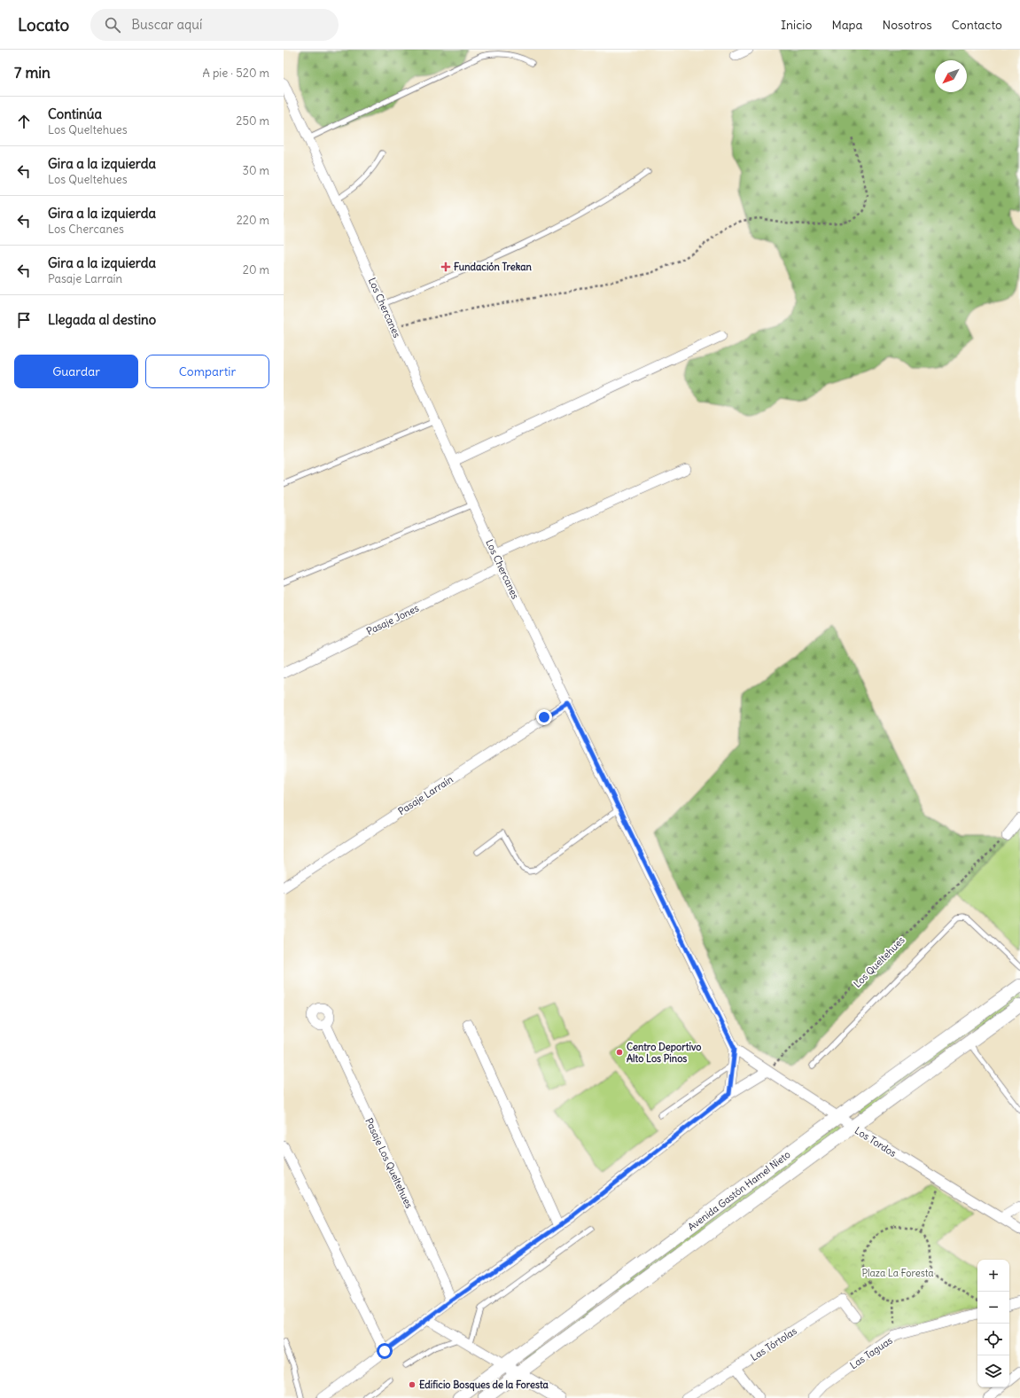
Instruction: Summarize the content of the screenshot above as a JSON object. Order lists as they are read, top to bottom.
{
  "streets": {
    "main road": ["Avenida Gastón Hamel Nieto"],
    "street": [
      "Los Chercanes",
      "Pasaje Jones",
      "Pasaje Larraín",
      "Los Tordos",
      "Pasaje Los Queltehues",
      "Las Tórtolas",
      "Las Taguas"
    ],
    "path": ["Los Queltehues"]
  },
  "crossings": [
    ["Los Chercanes", "Pasaje Jones"],
    ["Los Chercanes", "Pasaje Larraín"],
    ["Los Chercanes", "Los Tordos"],
    ["Los Queltehues", "Los Tordos"],
    ["Los Tordos", "Avenida Gastón Hamel Nieto"]
  ],
  "parks": ["Plaza La Foresta"],
  "places": {
    "health": ["Fundación Trekan"],
    "other": ["Centro Deportivo Alto Los Pinos", "Edificio Bosques de la Foresta"]
  },
  "north": "bottom left",
  "page": {
    "header": "Locato",
    "search": "Buscar aquí",
    "nav": [
      "Inicio",
      "Mapa",
      "Nosotros",
      "Contacto"
    ],
    "heading": ["7 min", "A pie · 520 m"],
    "list": [
      ["Continúa", "Los Queltehues", "250 m"],
      ["Gira a la izquierda", "Los Queltehues", "30 m"],
      ["Gira a la izquierda", "Los Chercanes", "220 m"],
      ["Gira a la izquierda", "Pasaje Larraín", "20 m"],
      "Llegada al destino"
    ],
    "buttons": ["Guardar", "Compartir"],
    "map_buttons": ["+", "−"]
  }
}
